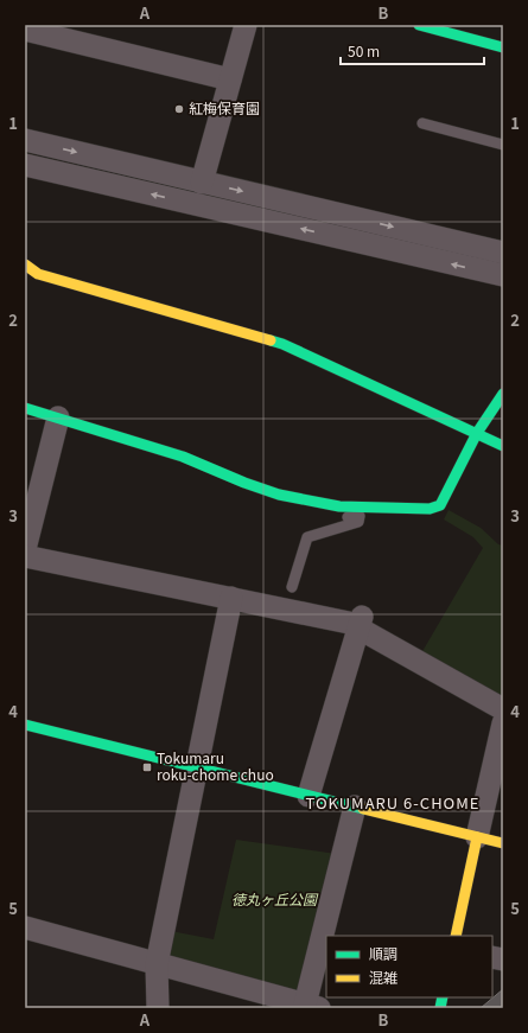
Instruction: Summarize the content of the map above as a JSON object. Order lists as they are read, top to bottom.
{
  "districts": ["TOKUMARU 6-CHOME"],
  "parks": ["徳丸ヶ丘公園"],
  "places": {
    "other": ["紅梅保育園"],
    "transit": ["Tokumaru roku-chome chuo"]
  },
  "legend": ["順調", "混雑"],
  "scale_bar": "50 m",
  "grid": {
    "columns": ["A", "B"],
    "rows": [
      "1",
      "2",
      "3",
      "4",
      "5"
    ]
  }
}
